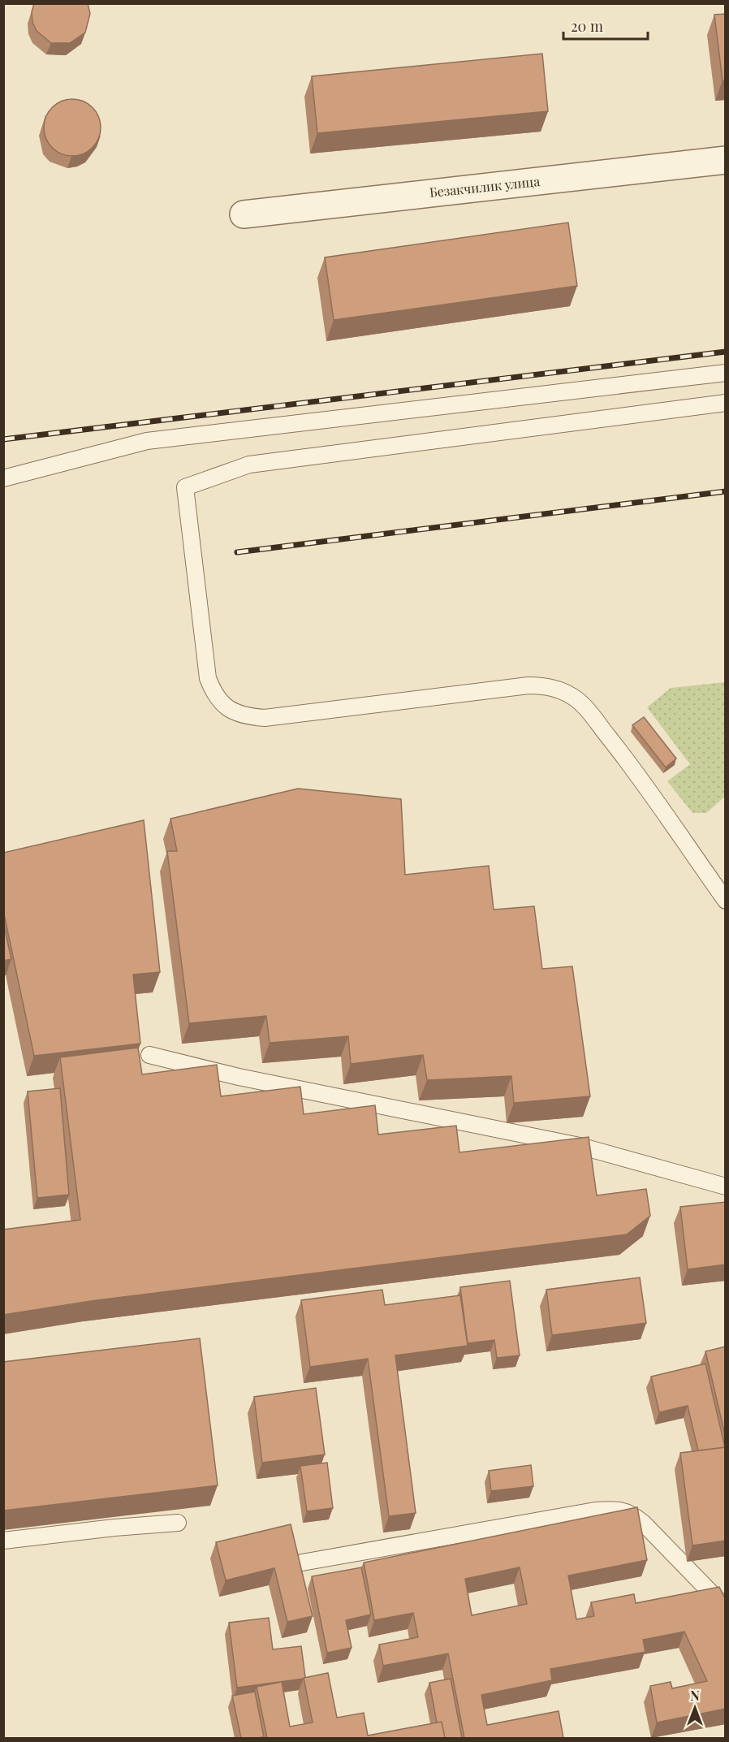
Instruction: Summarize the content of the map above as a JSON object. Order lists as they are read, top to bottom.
{
  "streets": {
    "street": ["Безакчилик улица"]
  },
  "scale_bar": "20 m",
  "north": "top"
}
